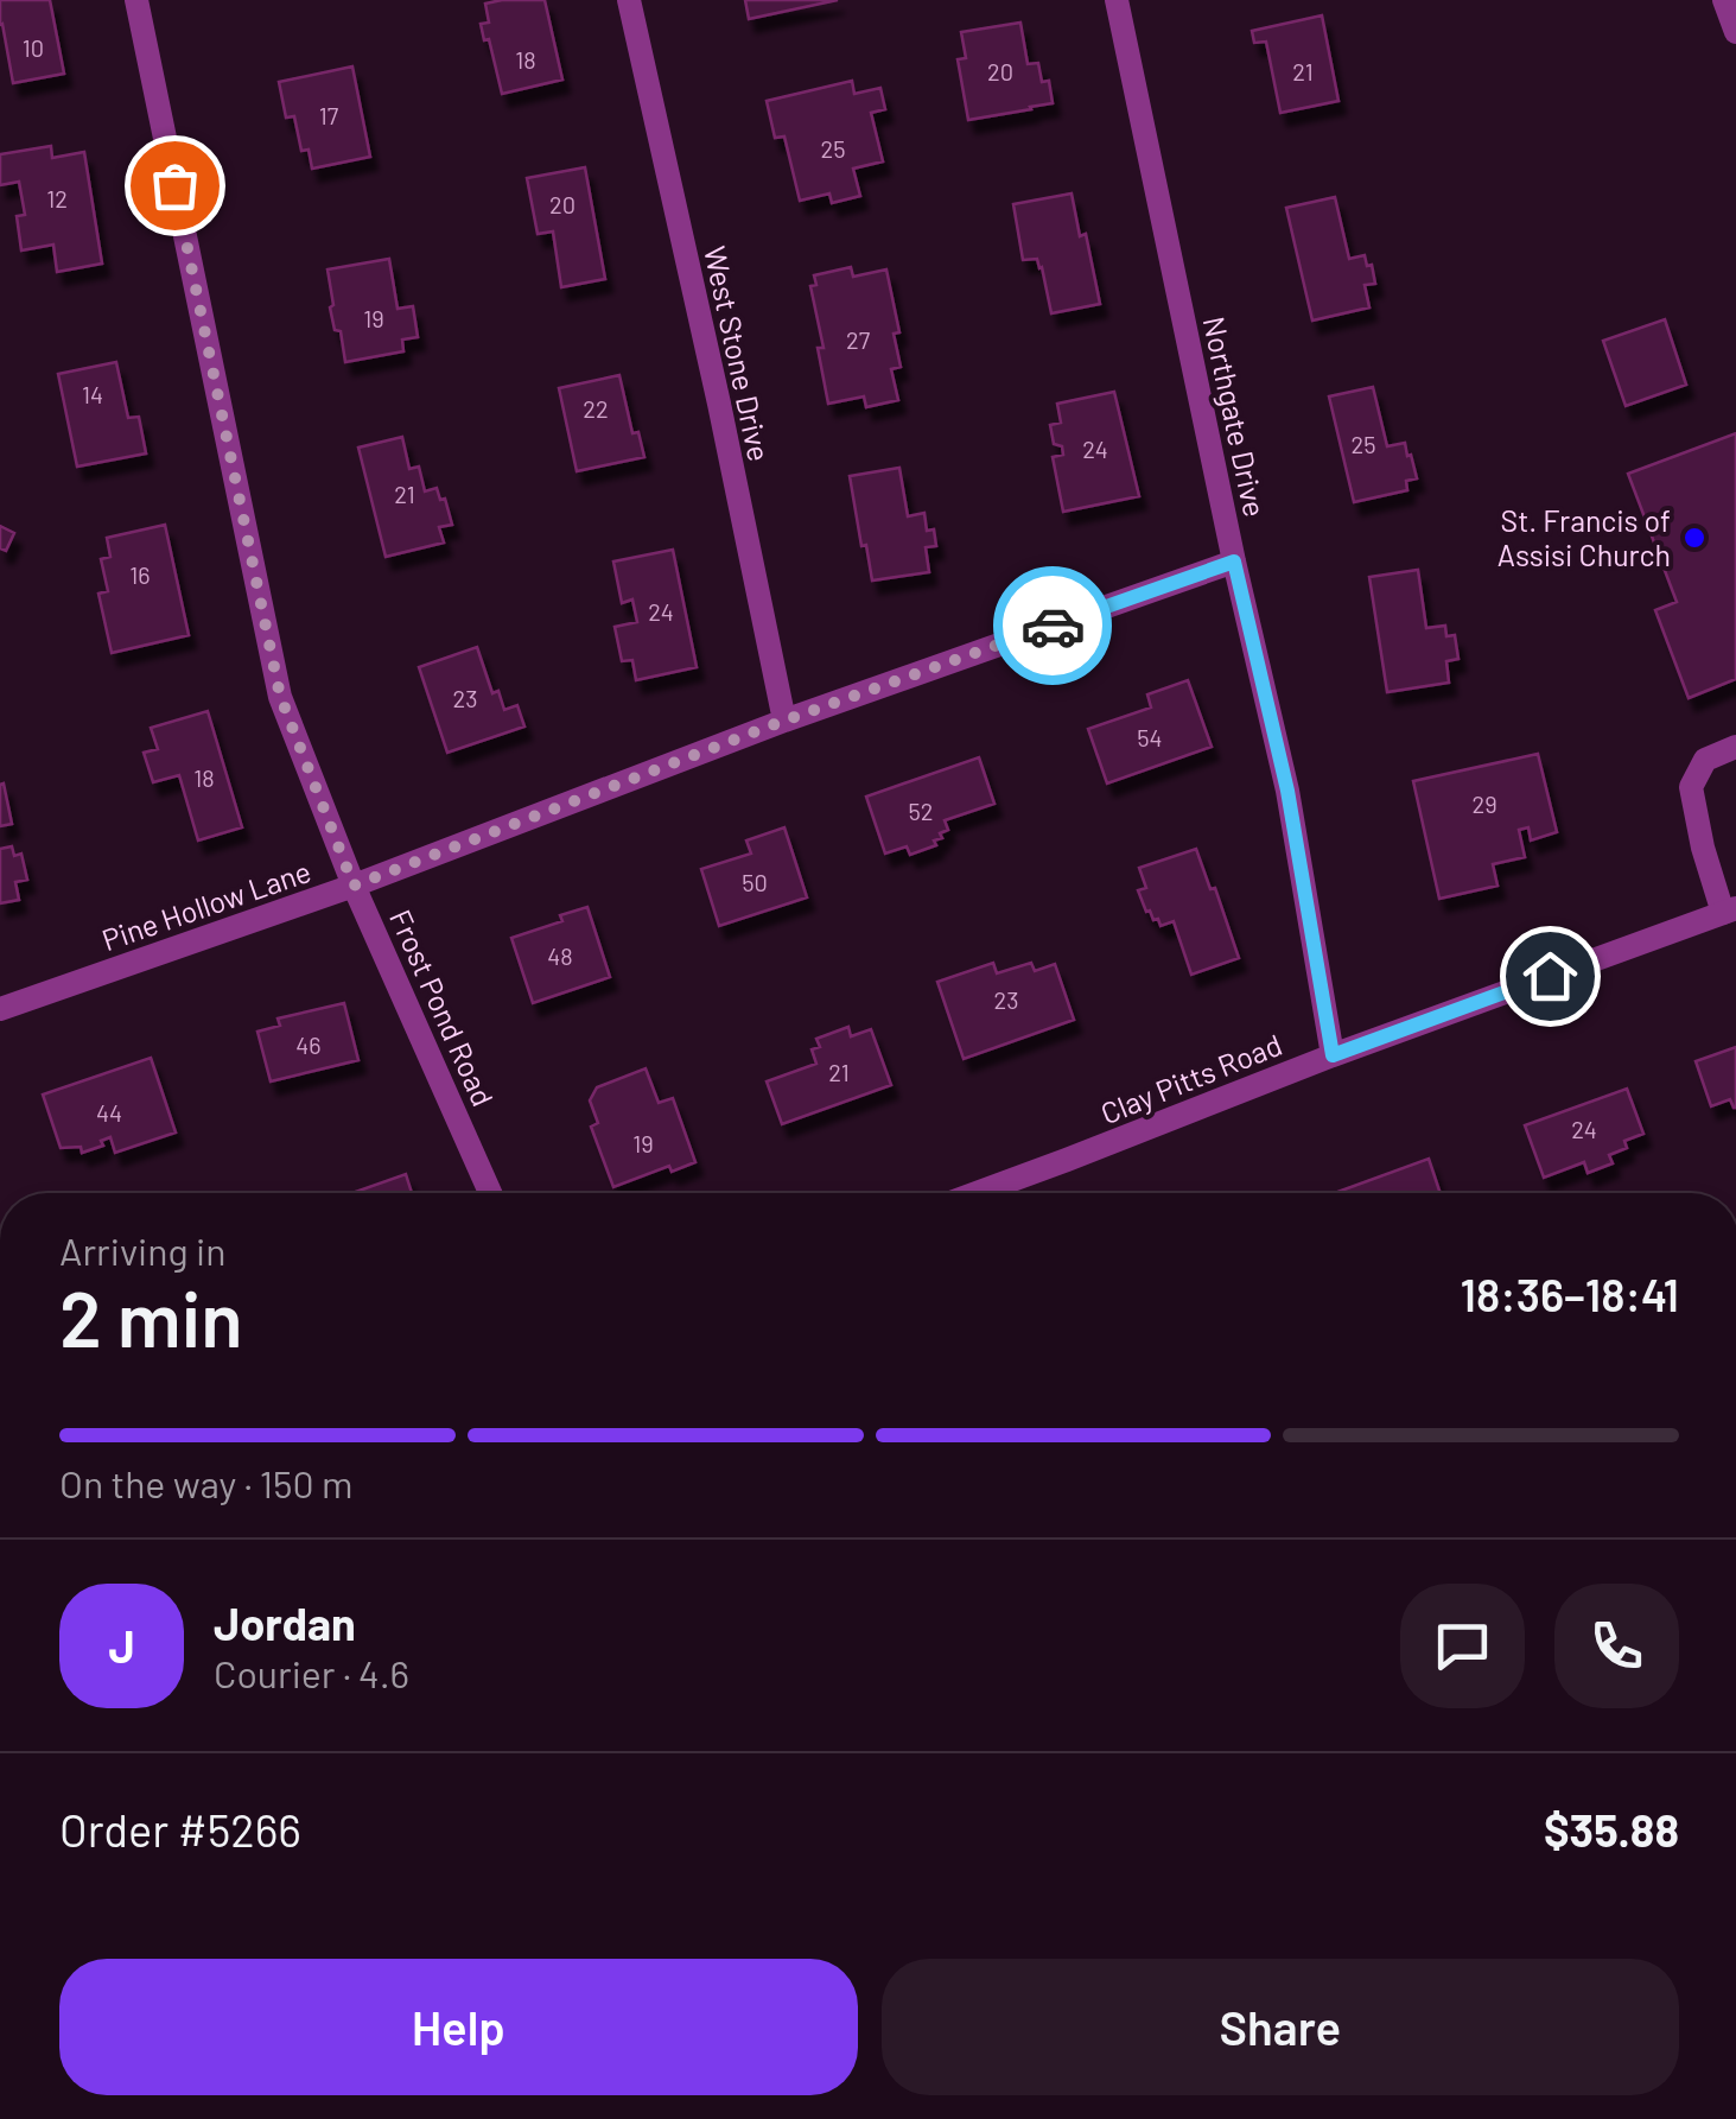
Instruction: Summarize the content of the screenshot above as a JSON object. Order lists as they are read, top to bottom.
{
  "streets": {
    "street": [
      "West Stone Drive",
      "Northgate Drive",
      "Pine Hollow Lane",
      "Frost Pond Road",
      "Clay Pitts Road"
    ]
  },
  "crossings": [
    ["West Stone Drive", "Pine Hollow Lane"],
    ["Northgate Drive", "Pine Hollow Lane"],
    ["Northgate Drive", "Clay Pitts Road"],
    ["Pine Hollow Lane", "Frost Pond Road"]
  ],
  "places": ["St. Francis of Assisi Church"],
  "house_numbers": [
    "10",
    "18",
    "20",
    "21",
    "17",
    "25",
    "12",
    "20",
    "19",
    "27",
    "14",
    "22",
    "25",
    "24",
    "21",
    "16",
    "24",
    "23",
    "54",
    "18",
    "29",
    "52",
    "50",
    "48",
    "23",
    "46",
    "21",
    "44",
    "24",
    "19"
  ],
  "page": {
    "heading": ["2 min", "Arriving in", "18:36–18:41"],
    "panel": [
      "Jordan",
      "Courier · 4.6",
      "Order #5266",
      "$35.88"
    ],
    "bar": "On the way · 150 m",
    "round": "J",
    "buttons": ["Help", "Share"]
  }
}
